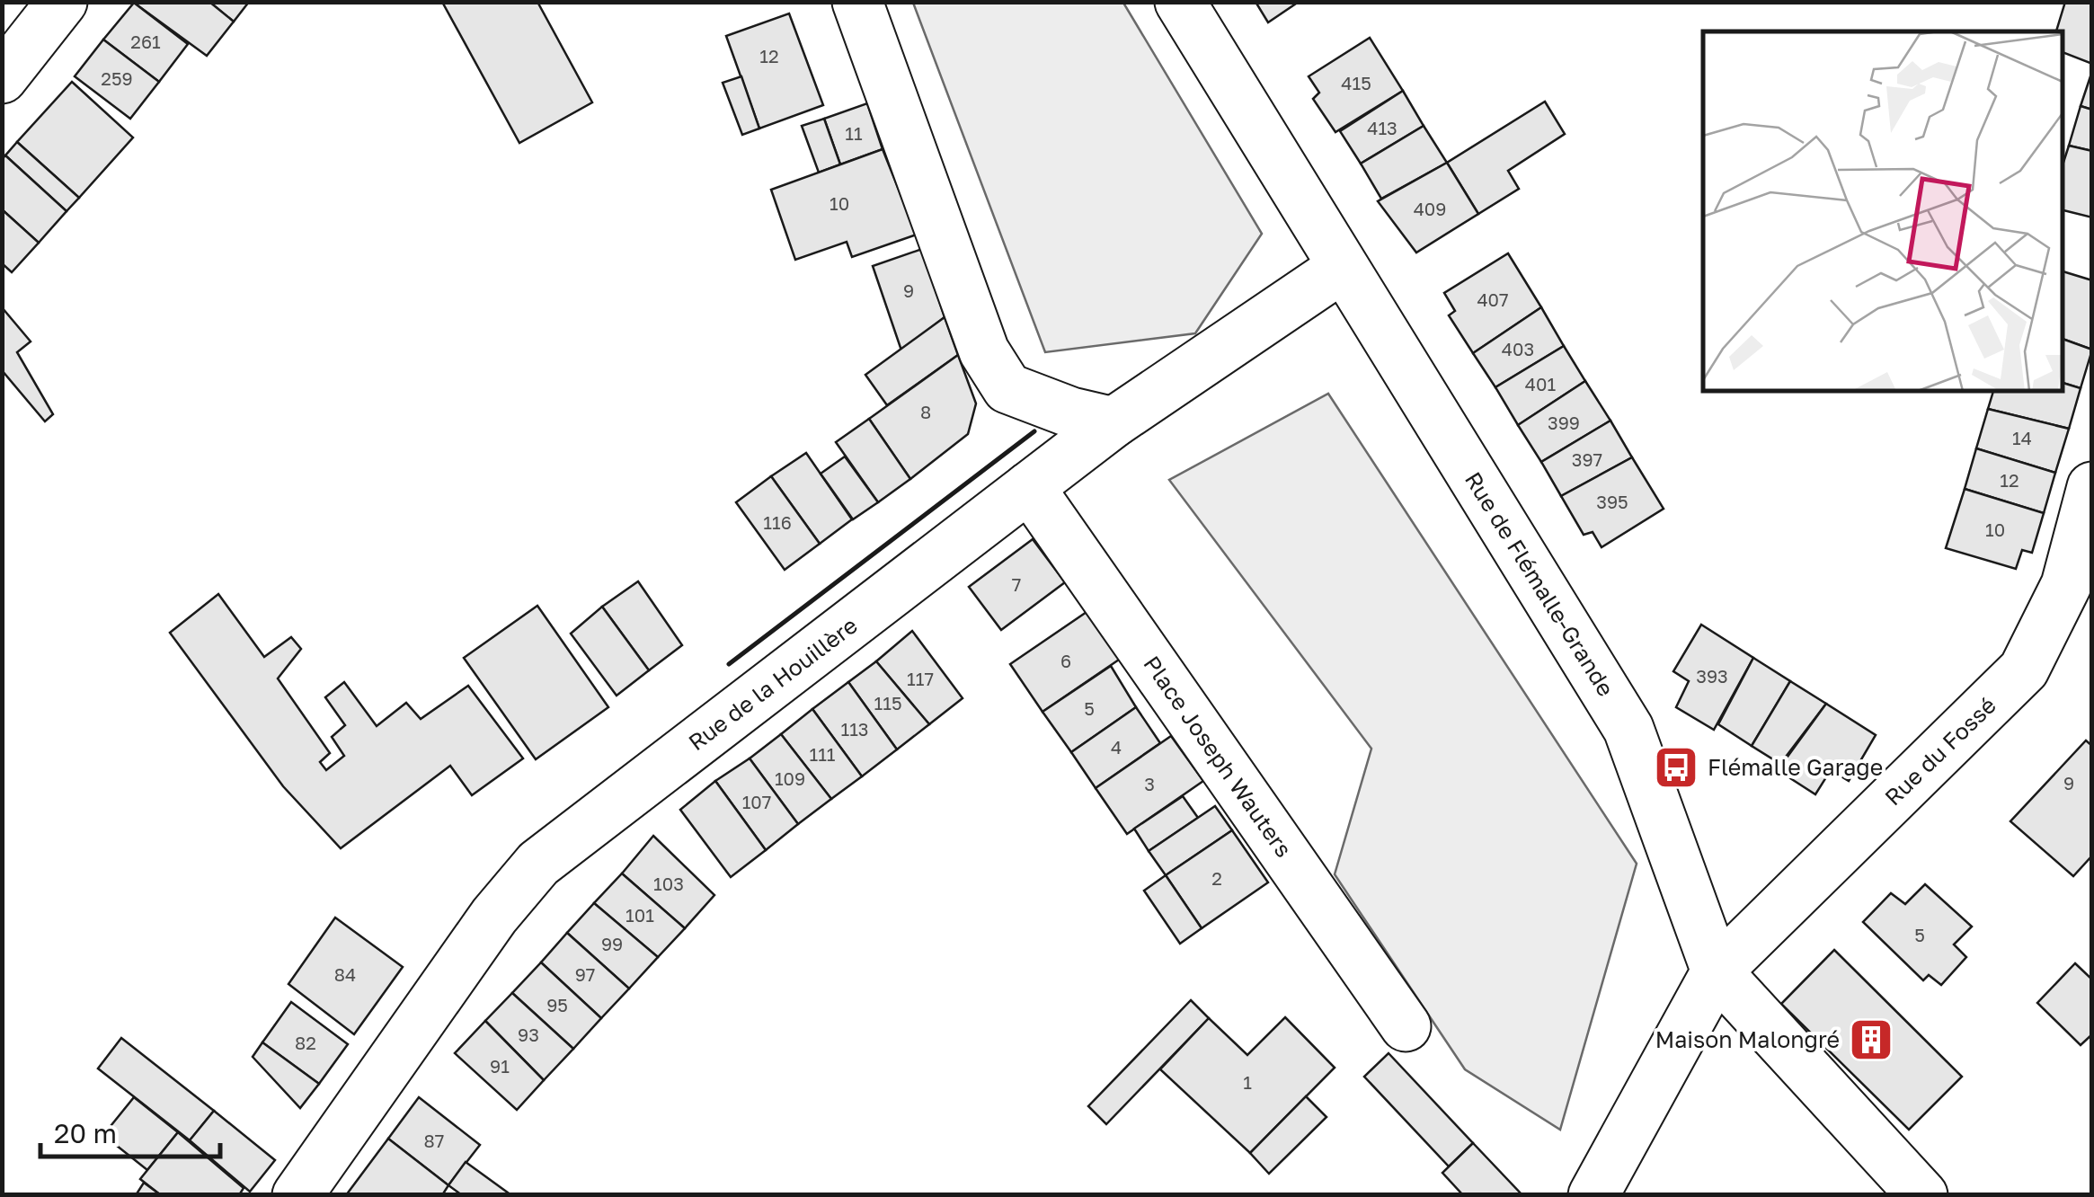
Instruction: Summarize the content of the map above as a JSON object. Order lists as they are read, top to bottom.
{
  "streets": {
    "street": [
      "Rue de Flémalle-Grande",
      "Rue de la Houillère",
      "Rue du Fossé",
      "Place Joseph Wauters"
    ]
  },
  "crossings": [
    ["Rue de Flémalle-Grande", "Rue de la Houillère"],
    ["Rue de Flémalle-Grande", "Rue du Fossé"],
    ["Rue de la Houillère", "Place Joseph Wauters"]
  ],
  "places": {
    "bus stop": ["Flémalle Garage"],
    "building": ["Maison Malongré"]
  },
  "house_numbers": [
    "261",
    "12",
    "259",
    "415",
    "413",
    "11",
    "10",
    "409",
    "9",
    "407",
    "403",
    "401",
    "8",
    "399",
    "14",
    "397",
    "12",
    "395",
    "116",
    "10",
    "7",
    "6",
    "393",
    "117",
    "115",
    "5",
    "113",
    "4",
    "111",
    "109",
    "9",
    "3",
    "107",
    "2",
    "103",
    "101",
    "5",
    "99",
    "84",
    "97",
    "95",
    "93",
    "82",
    "91",
    "1",
    "87"
  ],
  "scale_bar": "20 m"
}
